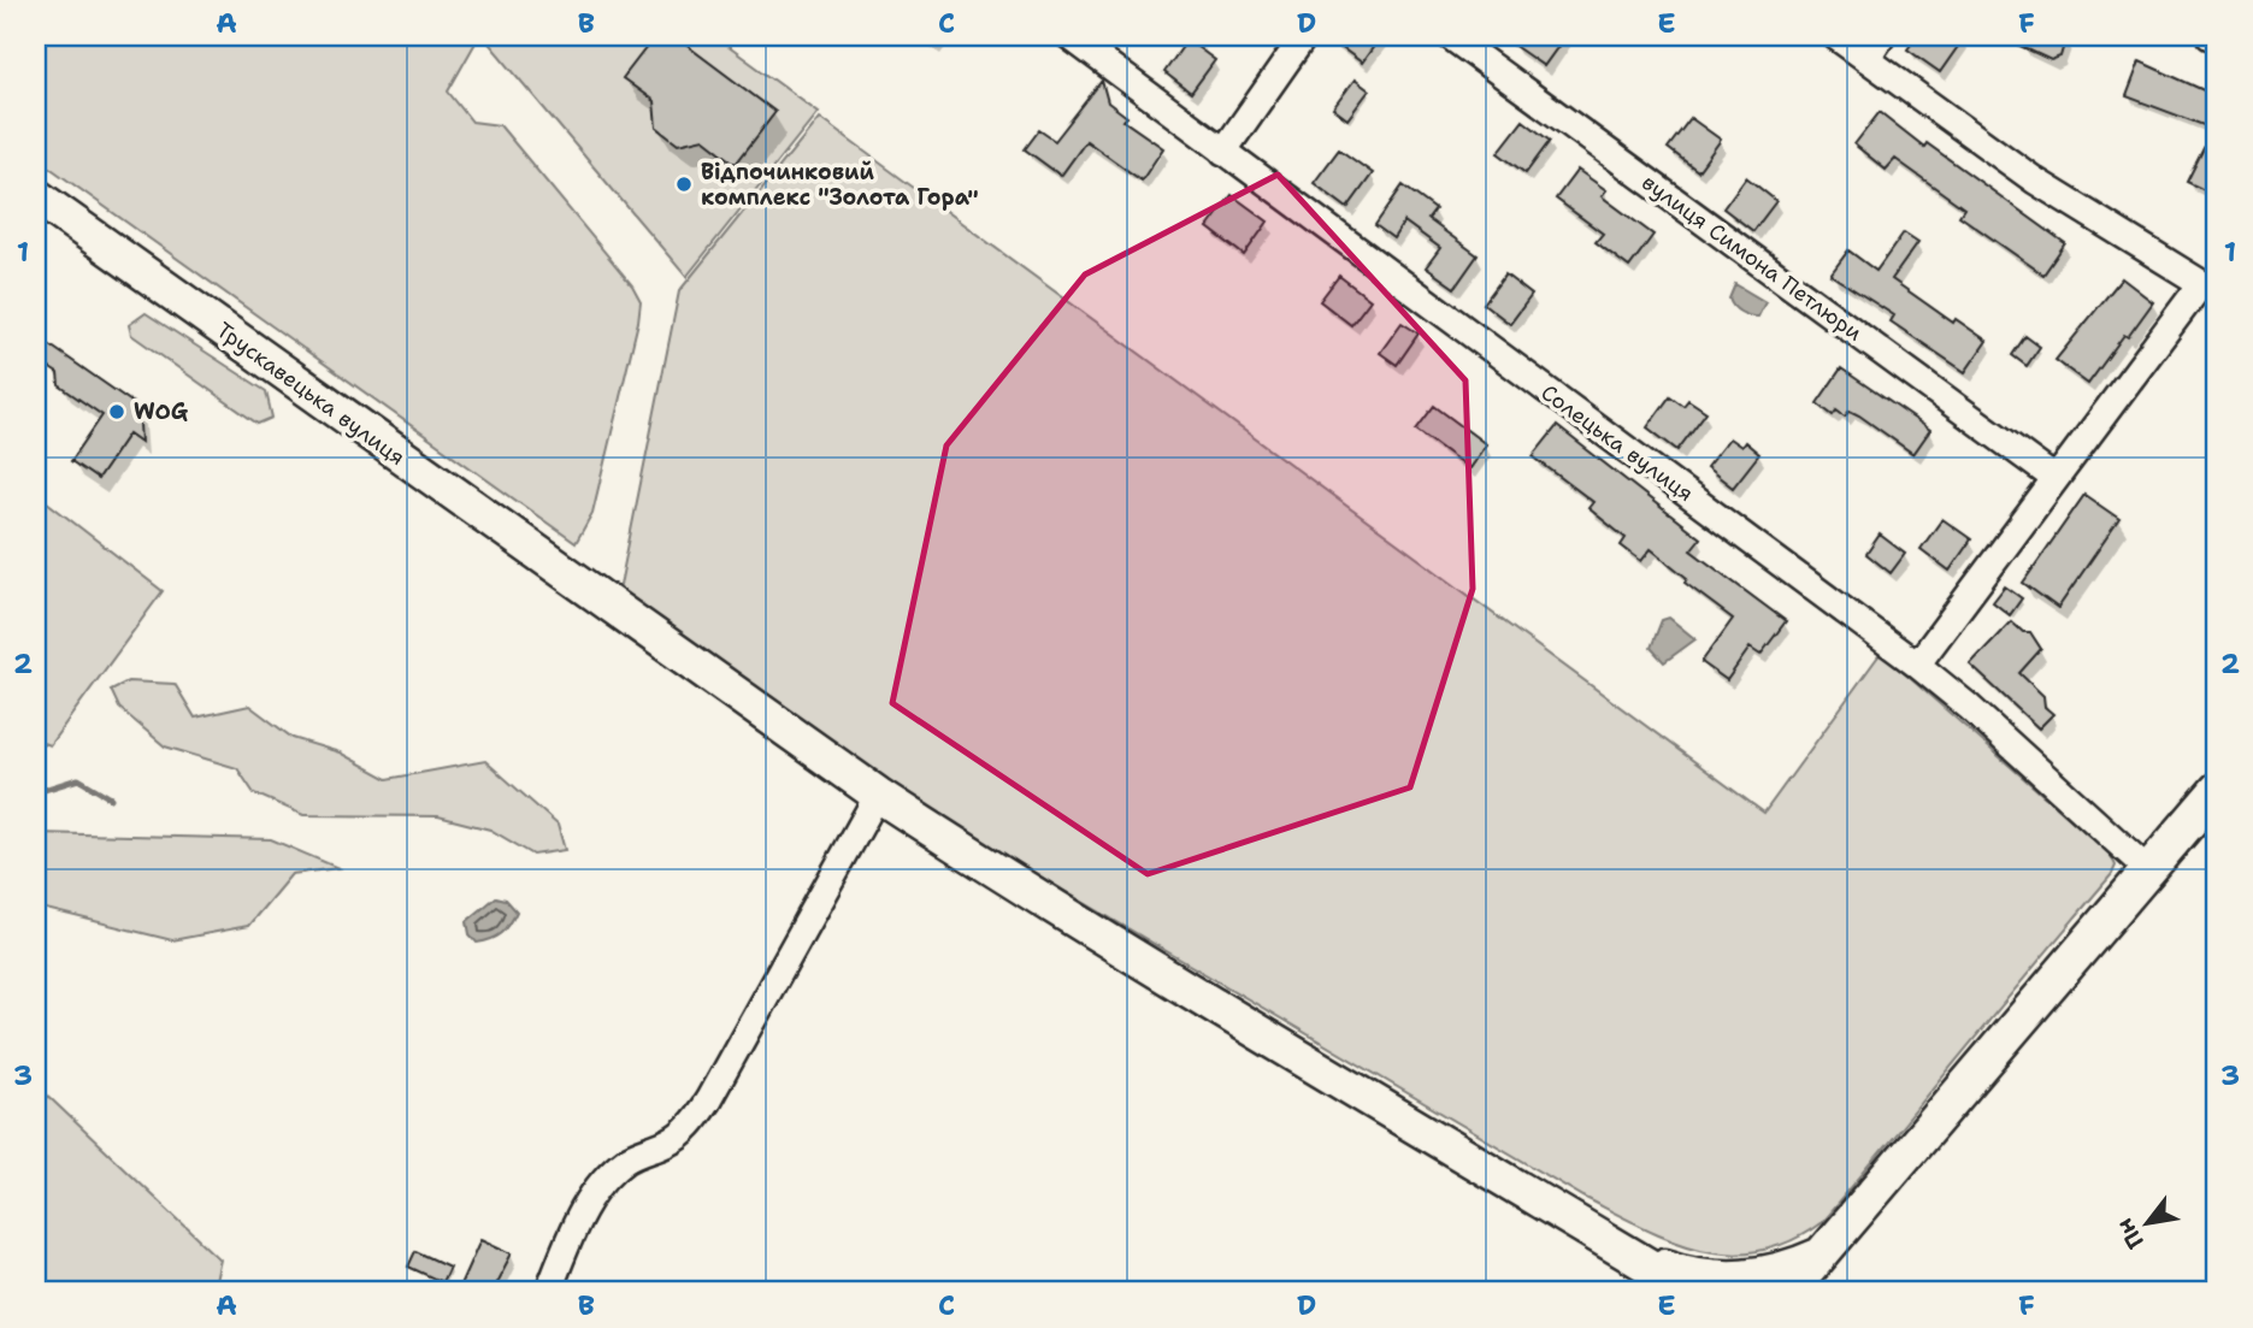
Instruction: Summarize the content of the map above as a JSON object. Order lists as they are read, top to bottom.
{
  "streets": {
    "main road": ["Трускавецька вулиця"],
    "street": ["вулиця Симона Петлюри", "Солецька вулиця"]
  },
  "places": ["Відпочинковий комплекс \"Золота Гора\"", "WOG"],
  "north": "bottom left",
  "grid": {
    "columns": [
      "A",
      "B",
      "C",
      "D",
      "E",
      "F"
    ],
    "rows": ["1", "2", "3"]
  }
}
